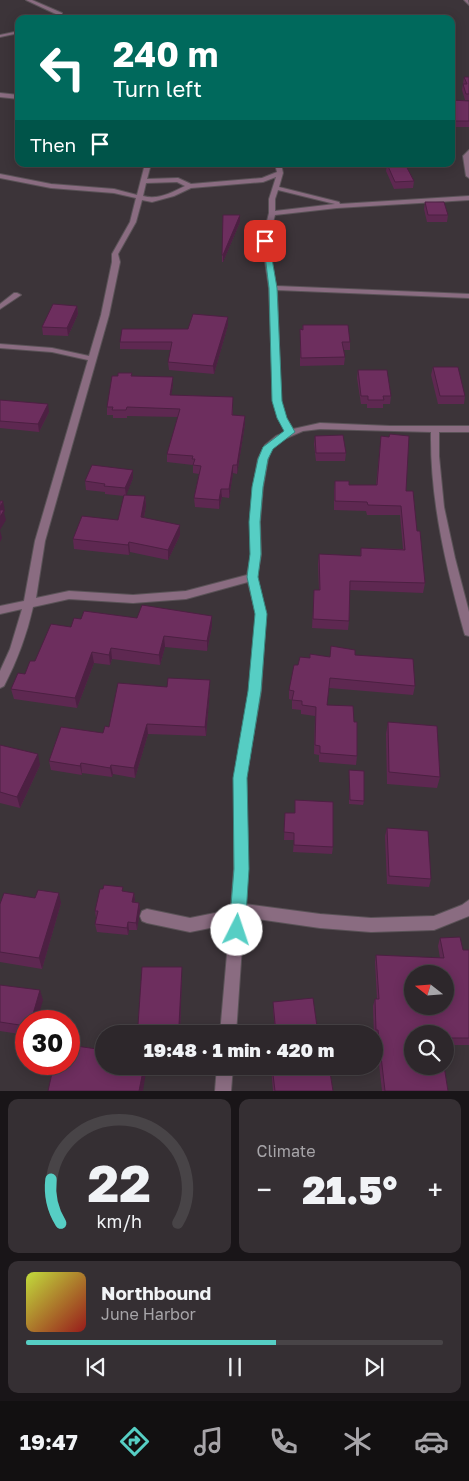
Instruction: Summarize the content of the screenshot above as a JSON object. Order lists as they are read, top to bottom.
{
  "north": "left",
  "page": {
    "turn": ["240 m", "Turn left"],
    "then": "Then",
    "limit": "30",
    "trip": "19:48 · 1 min · 420 m",
    "tile": "Climate",
    "heat": ["−", "21.5°", "+"],
    "song": ["Northbound", "June Harbor"],
    "tabs": "19:47",
    "gauge": ["22", "km/h"]
  }
}
